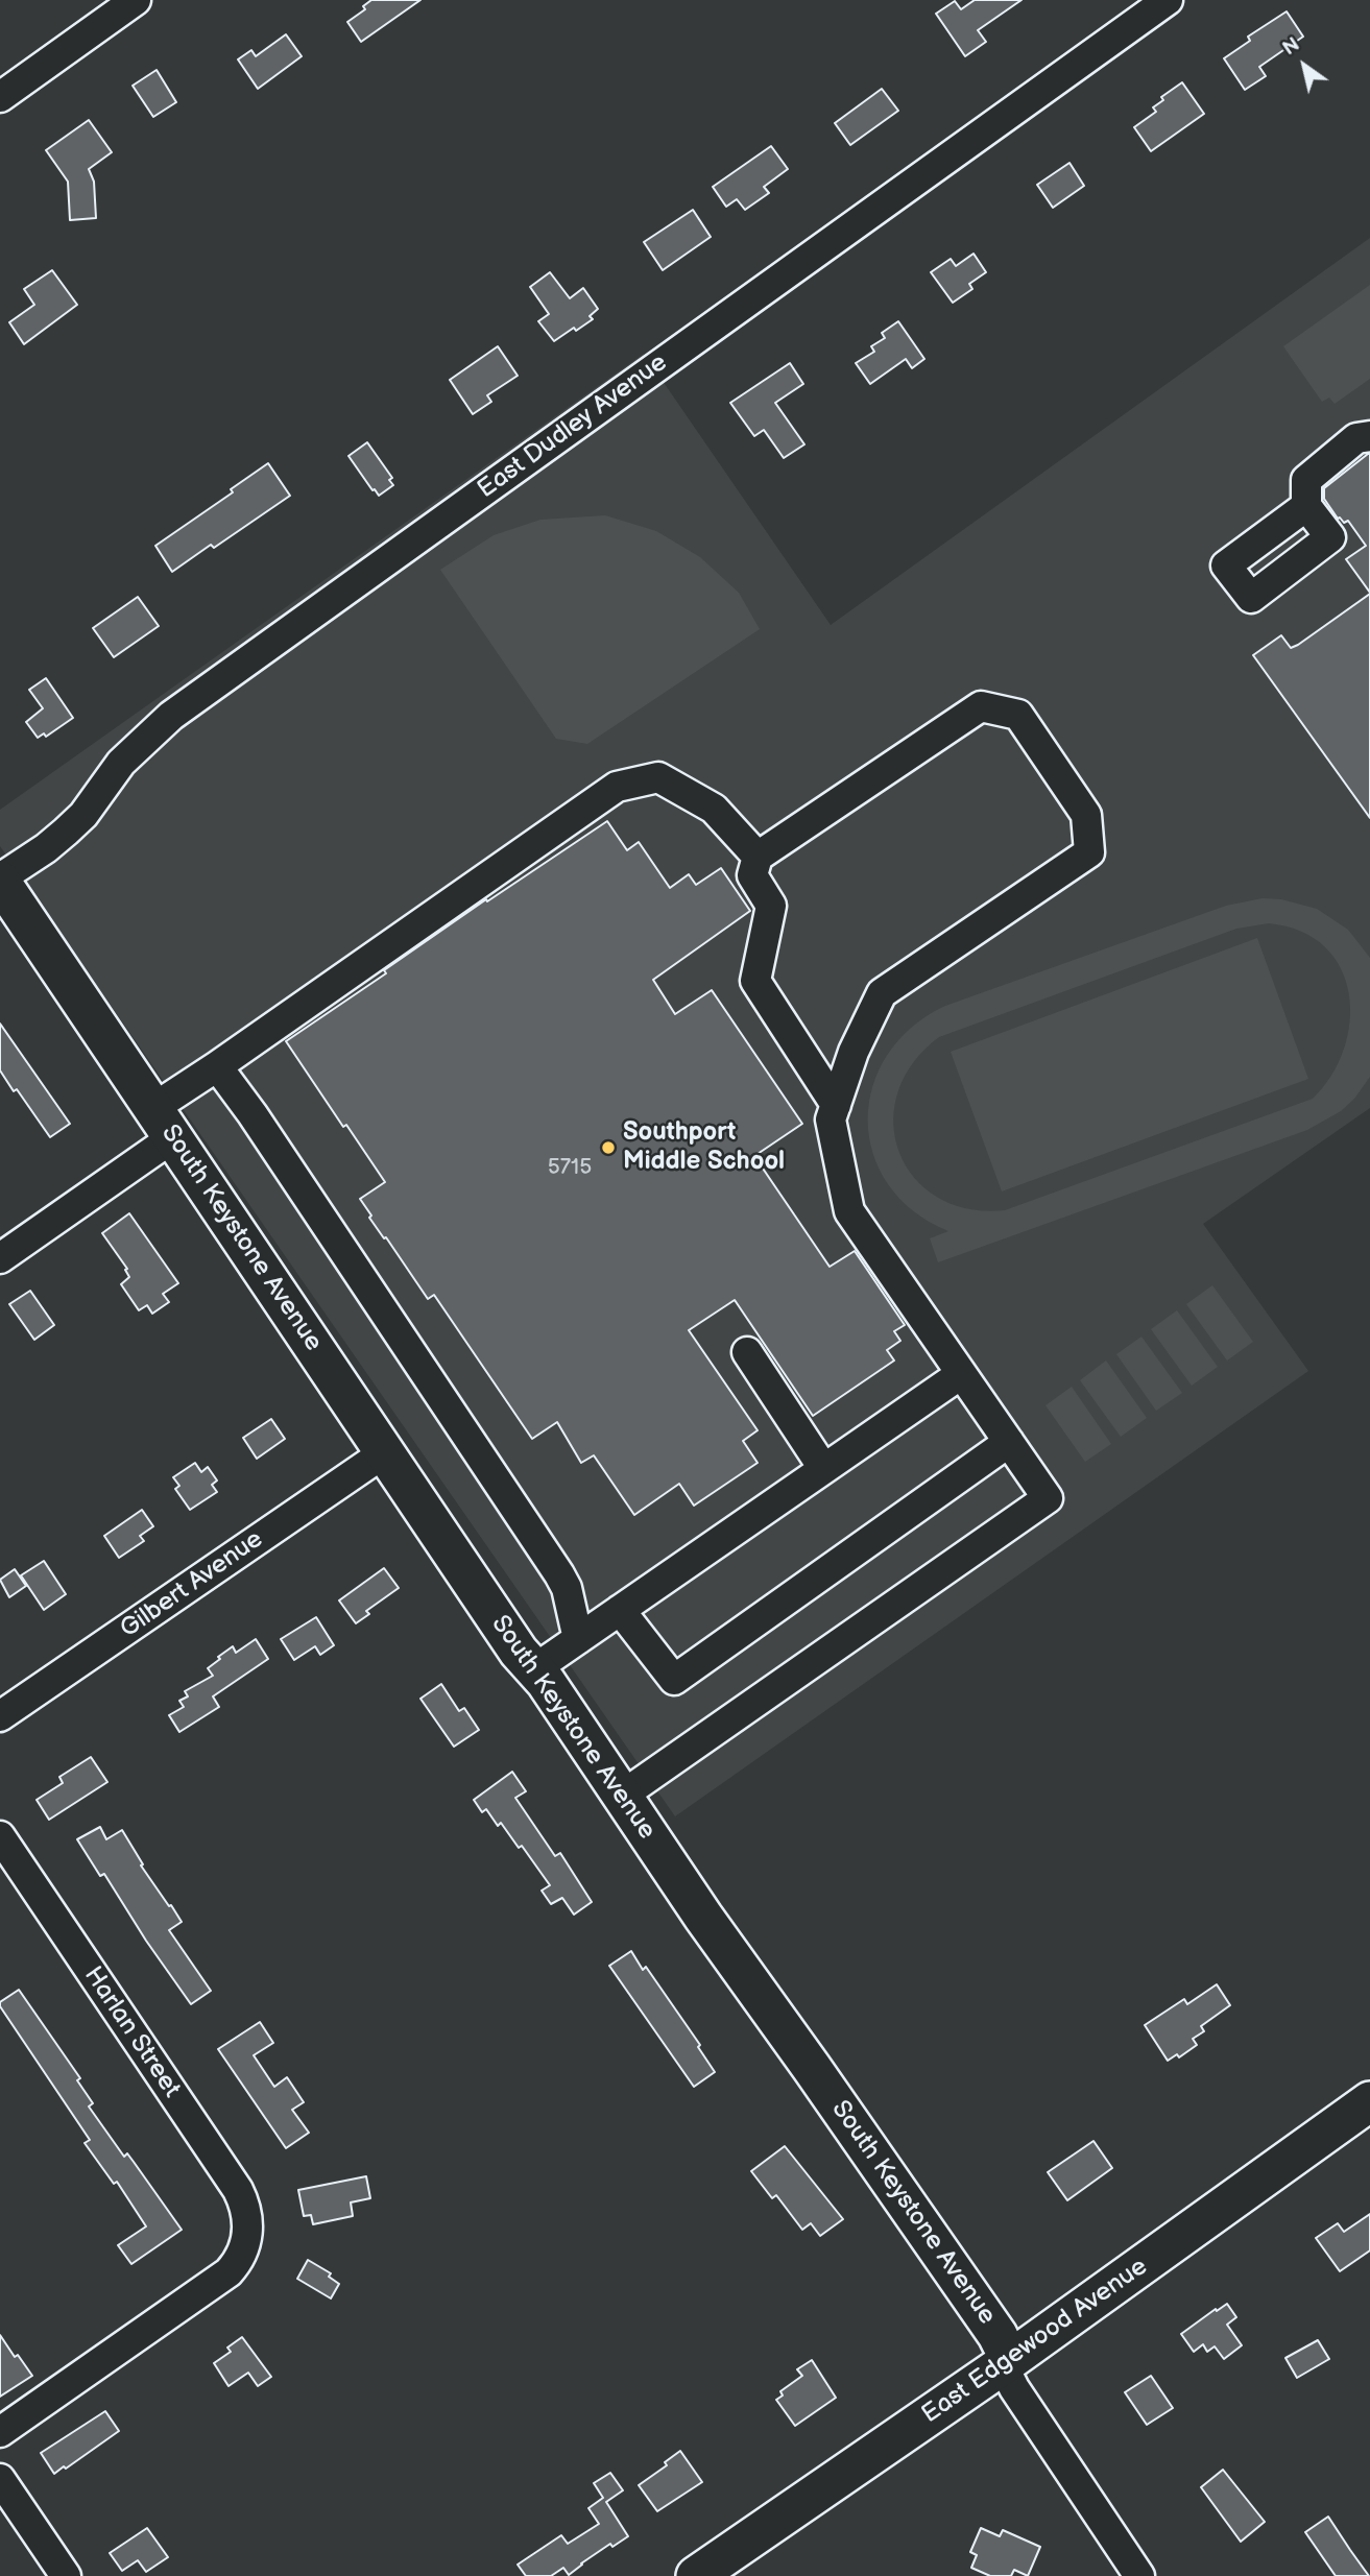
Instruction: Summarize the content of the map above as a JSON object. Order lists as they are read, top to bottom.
{
  "streets": {
    "main road": ["South Keystone Avenue", "East Edgewood Avenue"],
    "street": ["East Dudley Avenue", "Gilbert Avenue", "Harlan Street"]
  },
  "crossings": [
    ["East Dudley Avenue", "South Keystone Avenue"],
    ["South Keystone Avenue", "Gilbert Avenue"],
    ["South Keystone Avenue", "East Edgewood Avenue"]
  ],
  "places": ["Southport Middle School"],
  "house_numbers": ["5715"],
  "north": "top left"
}
